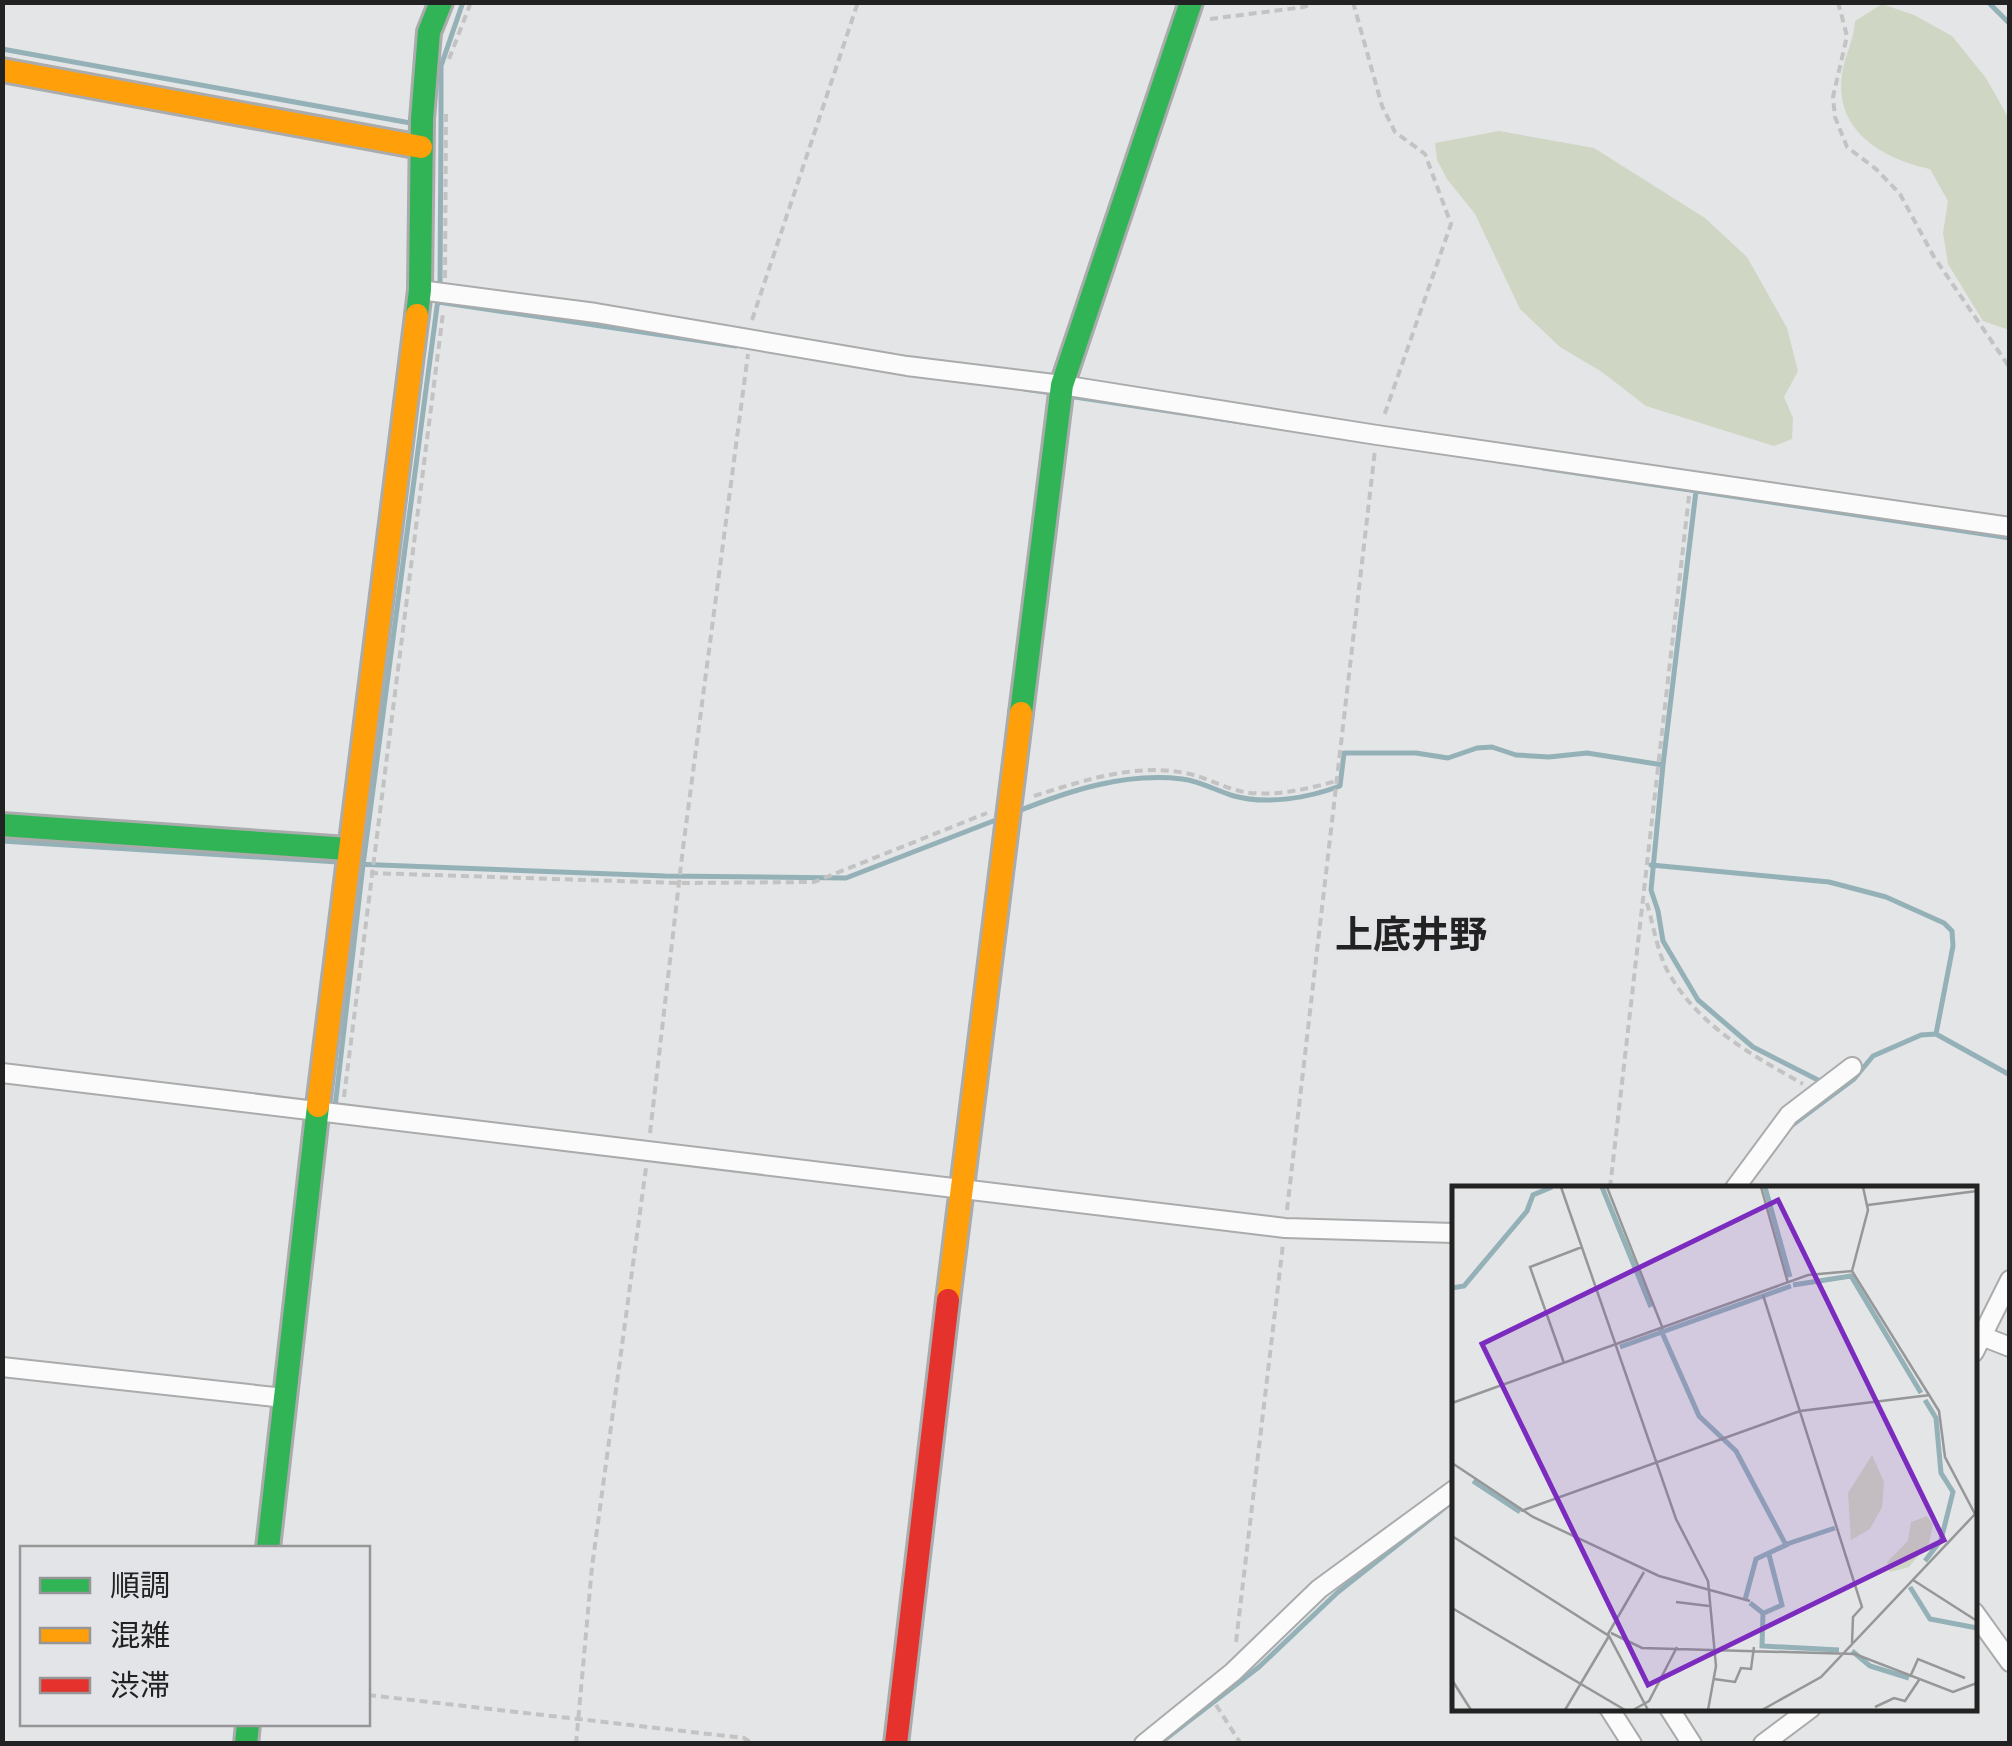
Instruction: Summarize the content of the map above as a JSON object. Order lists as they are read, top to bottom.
{
  "districts": ["上底井野"],
  "legend": ["順調", "混雑", "渋滞"]
}
